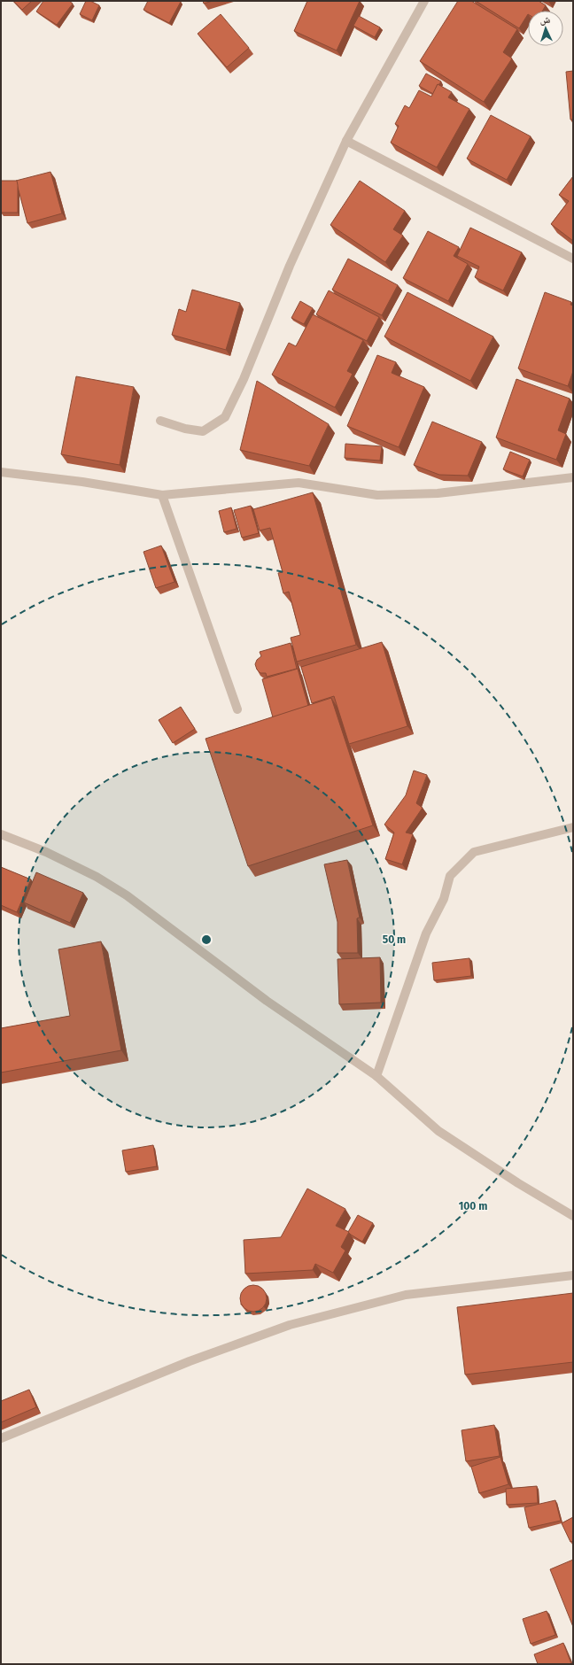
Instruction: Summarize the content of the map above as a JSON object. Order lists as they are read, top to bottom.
{
  "north": "top",
  "rings": ["50 m", "100 m"]
}
